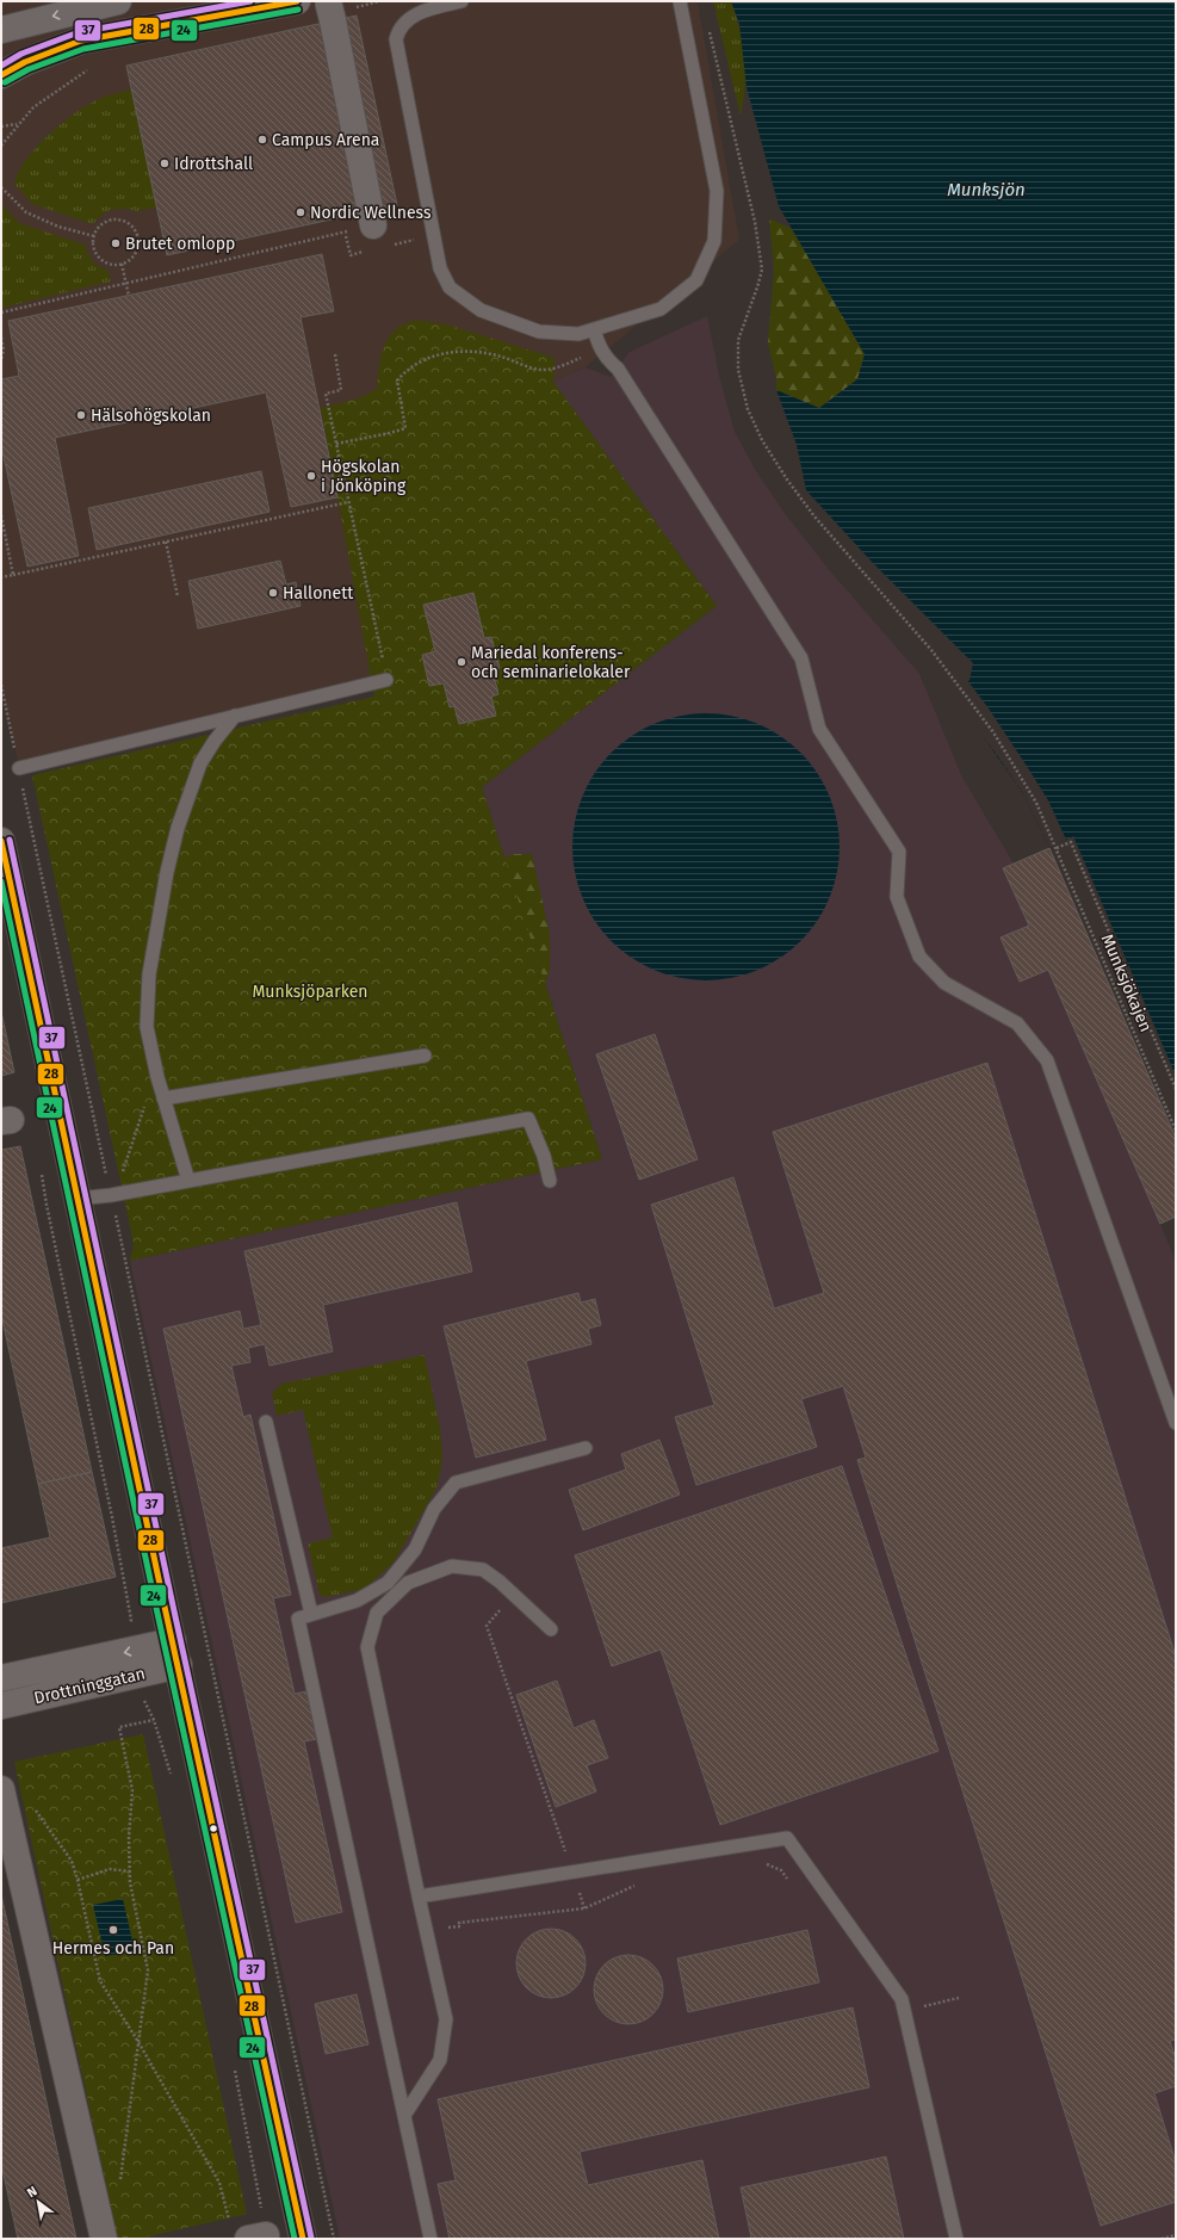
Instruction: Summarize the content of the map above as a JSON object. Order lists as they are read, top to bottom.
{
  "streets": {
    "main road": ["Drottninggatan"],
    "path": ["Munksjökajen"]
  },
  "water": ["Munksjön"],
  "parks": ["Munksjöparken"],
  "places": [
    "Campus Arena",
    "Idrottshall",
    "Nordic Wellness",
    "Brutet omlopp",
    "Hälsohögskolan",
    "Högskolan i Jönköping",
    "Hallonett",
    "Mariedal konferens- och seminarielokaler",
    "Hermes och Pan"
  ],
  "lines": ["transit line 28", "transit line 37", "transit line 24"],
  "north": "top left"
}
